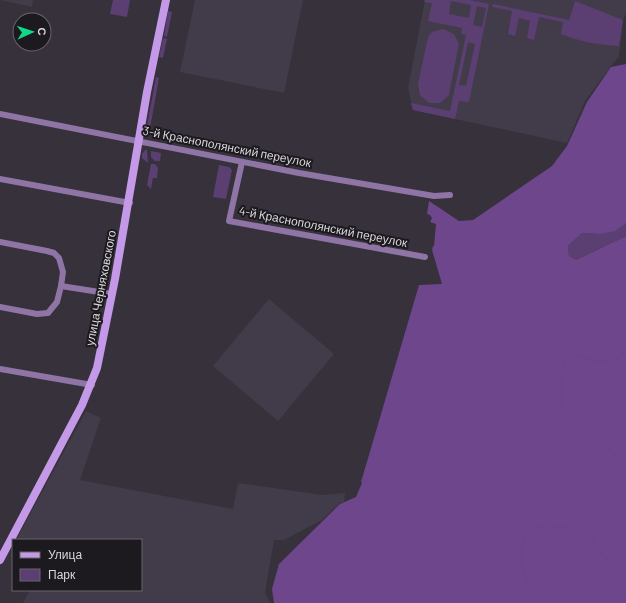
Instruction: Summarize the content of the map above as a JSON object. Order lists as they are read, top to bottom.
{
  "streets": {
    "main road": ["улица Черняховского"],
    "street": ["3-й Краснополянский переулок", "4-й Краснополянский переулок"]
  },
  "crossings": [
    ["3-й Краснополянский переулок", "4-й Краснополянский переулок"],
    ["3-й Краснополянский переулок", "улица Черняховского"]
  ],
  "legend": ["Улица", "Парк"],
  "north": "right"
}
